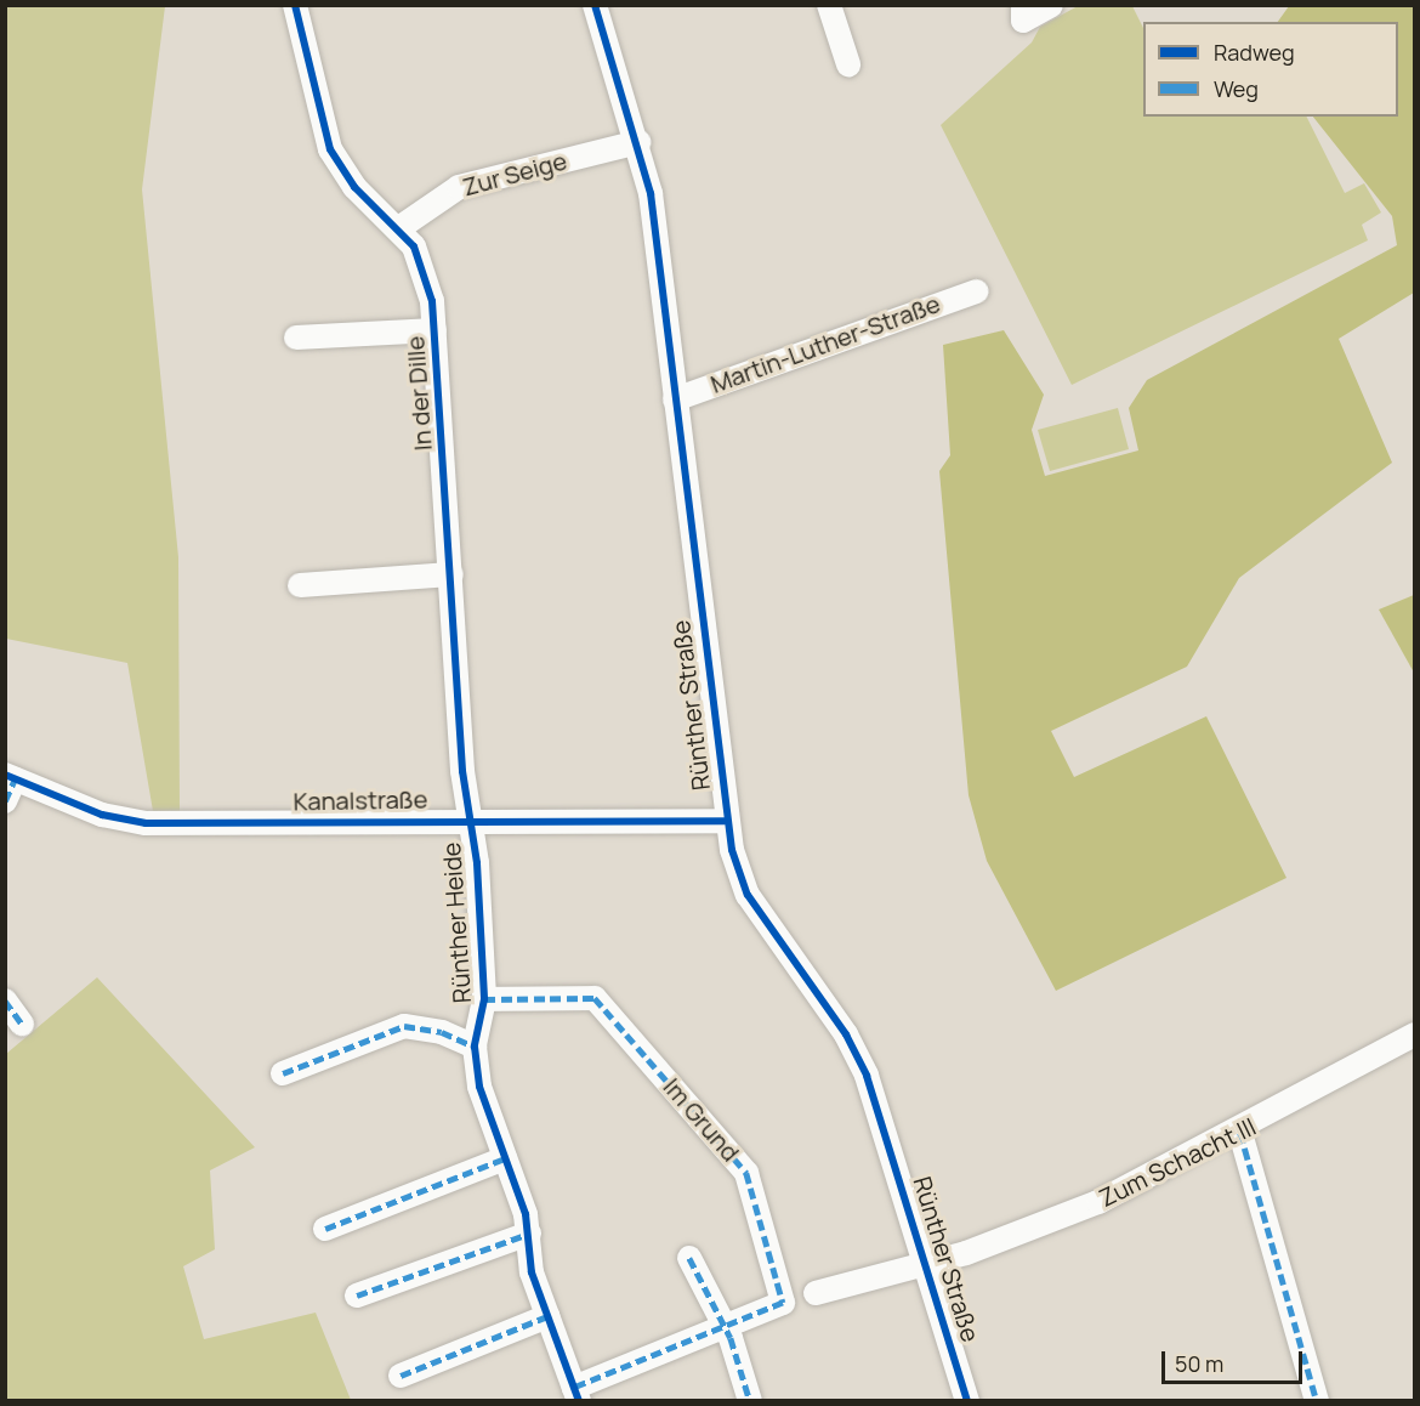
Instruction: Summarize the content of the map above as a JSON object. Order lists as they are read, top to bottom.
{
  "streets": {
    "street": [
      "Zur Seige",
      "Martin-Luther-Straße",
      "In der Dille",
      "Rünther Straße",
      "Kanalstraße",
      "Rünther Heide",
      "Im Grund",
      "Zum Schacht III"
    ]
  },
  "crossings": [
    ["Zur Seige", "In der Dille"],
    ["Zur Seige", "Rünther Straße"],
    ["Martin-Luther-Straße", "Rünther Straße"],
    ["In der Dille", "Kanalstraße"],
    ["In der Dille", "Rünther Heide"],
    ["Rünther Straße", "Kanalstraße"],
    ["Rünther Straße", "Zum Schacht III"],
    ["Kanalstraße", "Rünther Heide"],
    ["Rünther Heide", "Im Grund"]
  ],
  "legend": ["Radweg", "Weg"],
  "scale_bar": "50 m"
}
